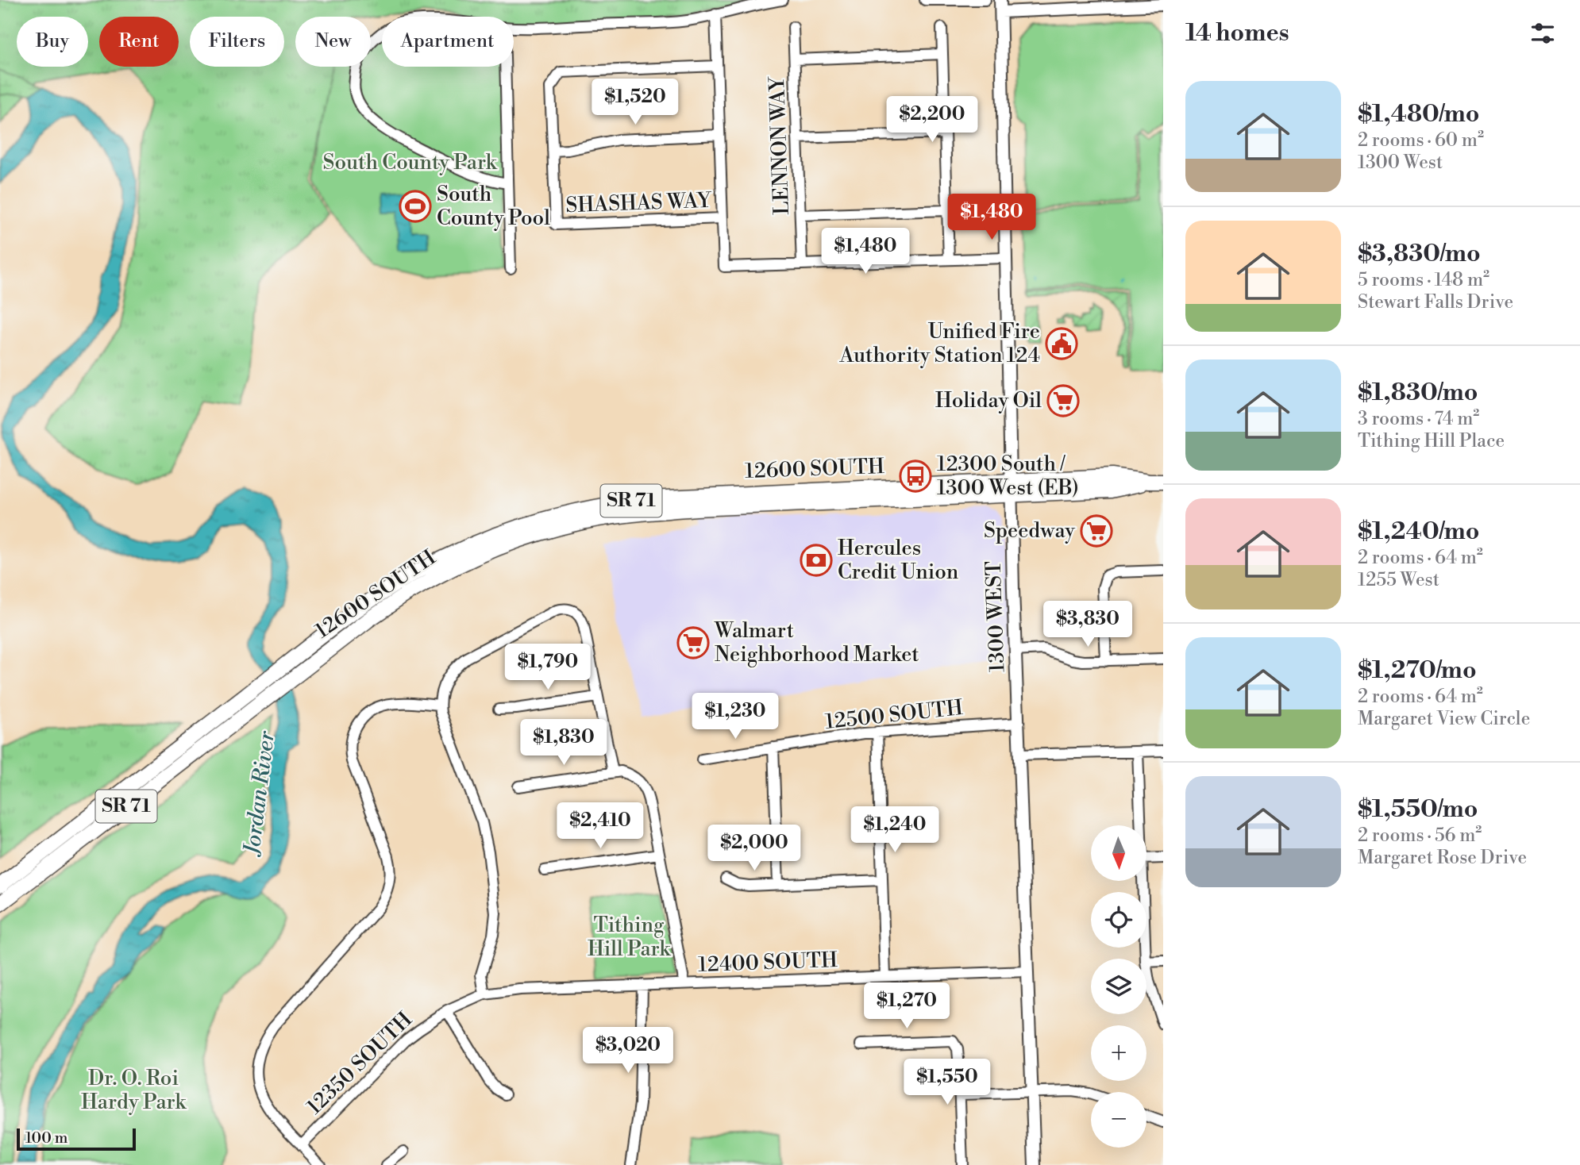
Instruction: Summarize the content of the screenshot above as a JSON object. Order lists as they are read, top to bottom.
{
  "streets": {
    "main road": ["12600 SOUTH", "SR 71"],
    "street": [
      "LENNON WAY",
      "SHASHAS WAY",
      "1300 WEST",
      "12500 SOUTH",
      "12400 SOUTH",
      "12350 SOUTH"
    ]
  },
  "crossings": [
    ["12600 SOUTH", "1300 WEST"],
    ["1300 WEST", "12500 SOUTH"],
    ["1300 WEST", "12400 SOUTH"],
    ["12400 SOUTH", "12350 SOUTH"]
  ],
  "water": ["Jordan River"],
  "parks": ["South County Park", "Tithing Hill Park", "Dr. O. Roi Hardy Park"],
  "places": {
    "sports": ["South County Pool"],
    "public building": ["Unified Fire Authority Station 124"],
    "supermarket": ["Holiday Oil", "Speedway", "Walmart Neighborhood Market"],
    "bus stop": ["12300 South / 1300 West (EB)"],
    "bank": ["Hercules Credit Union"]
  },
  "scale_bar": "100 m",
  "north": "bottom",
  "page": {
    "heading": "14 homes",
    "chip": [
      "Buy",
      "Rent",
      "Filters",
      "New",
      "Apartment"
    ],
    "list": [
      {
        "name": "$1,480/mo",
        "note": "2 rooms · 60 m² · 1300 West"
      },
      {
        "name": "$3,830/mo",
        "note": "5 rooms · 148 m² · Stewart Falls Drive"
      },
      {
        "name": "$1,830/mo",
        "note": "3 rooms · 74 m² · Tithing Hill Place"
      },
      {
        "name": "$1,240/mo",
        "note": "2 rooms · 64 m² · 1255 West"
      },
      {
        "name": "$1,270/mo",
        "note": "2 rooms · 64 m² · Margaret View Circle"
      },
      {
        "name": "$1,550/mo",
        "note": "2 rooms · 56 m² · Margaret Rose Drive"
      }
    ],
    "price": [
      "$1,520",
      "$2,200",
      "$1,480",
      "$1,480",
      "$3,830",
      "$1,790",
      "$1,230",
      "$1,830",
      "$2,410",
      "$1,240",
      "$2,000",
      "$1,270",
      "$3,020",
      "$1,550"
    ],
    "map_buttons": ["+", "−"],
    "scale": "100 m"
  }
}
